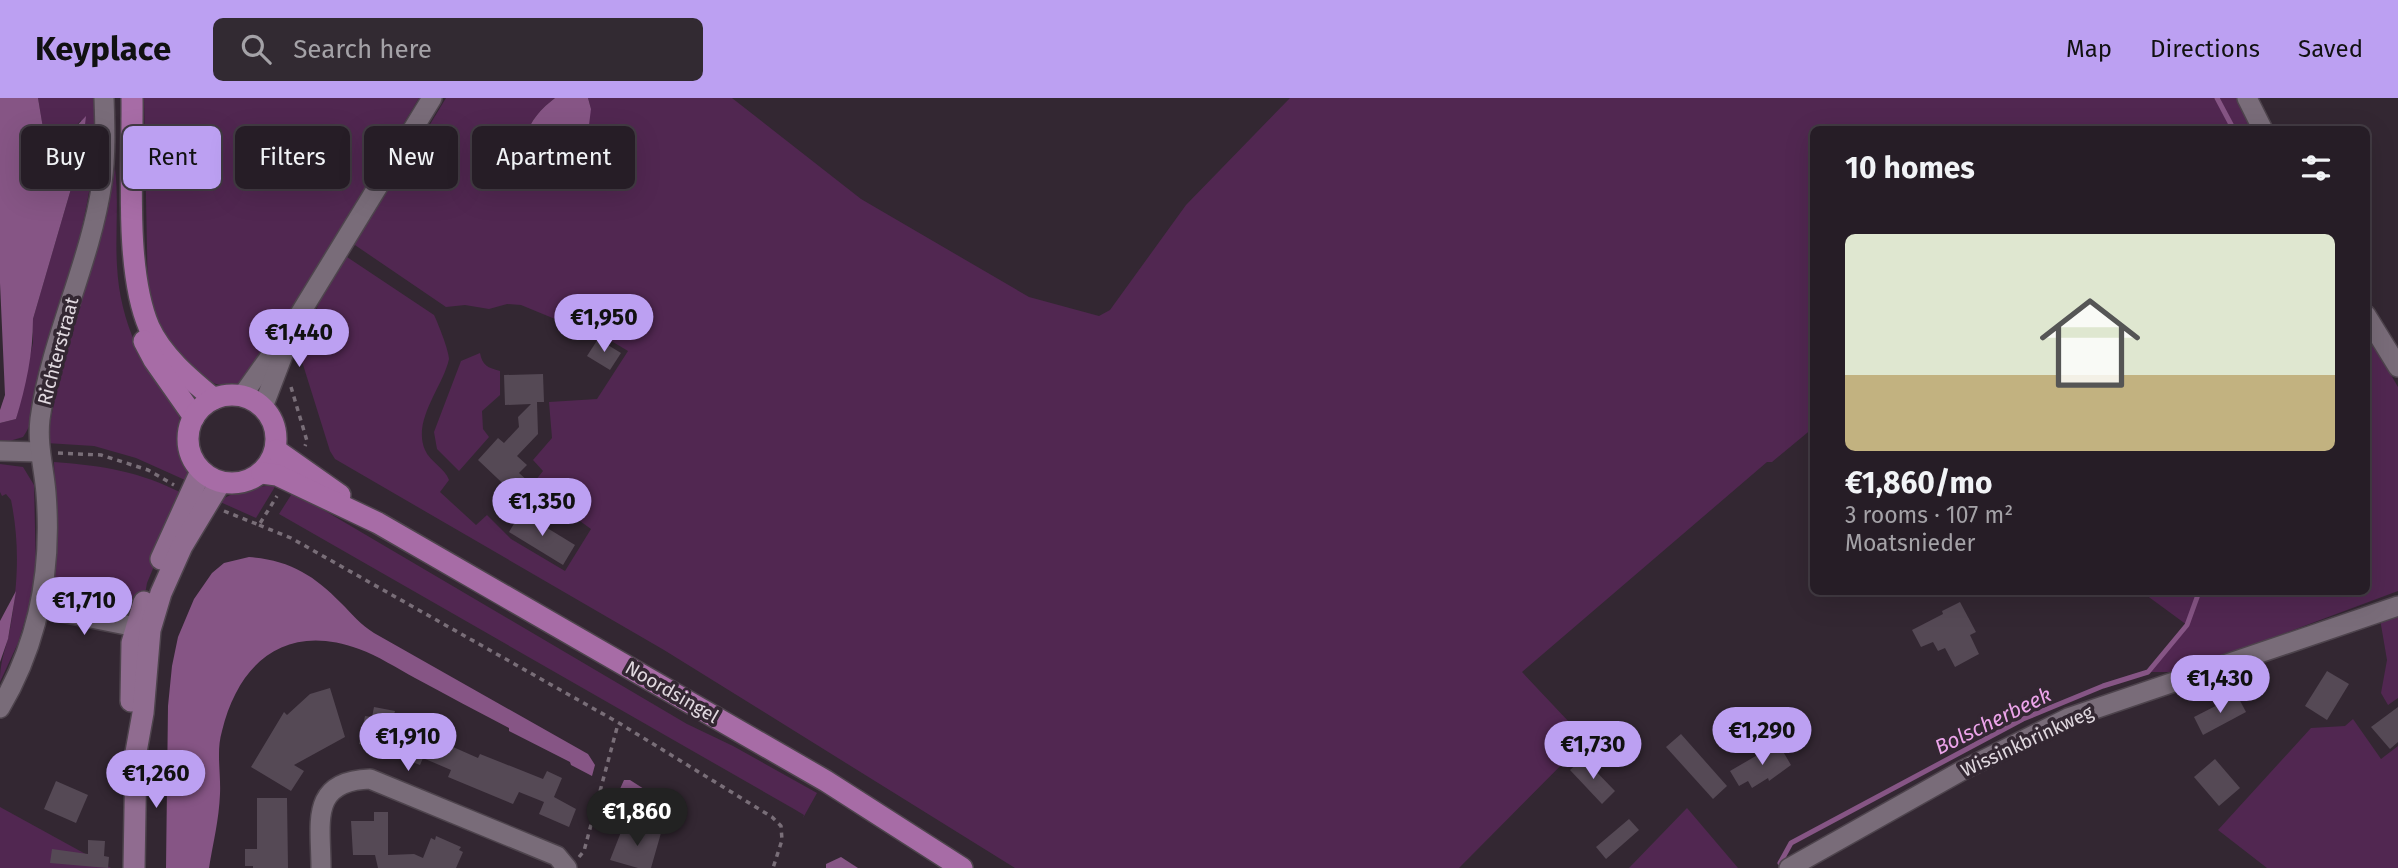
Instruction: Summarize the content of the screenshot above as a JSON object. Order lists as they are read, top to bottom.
{
  "streets": {
    "main road": ["Noordsingel"],
    "street": ["Richterstraat", "Wissinkbrinkweg"]
  },
  "water": ["Bolscherbeek"],
  "page": {
    "header": "Keyplace",
    "search": "Search here",
    "nav": ["Map", "Directions", "Saved"],
    "chip": [
      "Buy",
      "Rent",
      "Filters",
      "New",
      "Apartment"
    ],
    "heading": "10 homes",
    "list": [
      {
        "name": "€1,860/mo",
        "note": "3 rooms · 107 m² · Moatsnieder"
      }
    ],
    "price": [
      "€1,950",
      "€1,440",
      "€1,350",
      "€1,710",
      "€1,430",
      "€1,290",
      "€1,910",
      "€1,730",
      "€1,260",
      "€1,860"
    ]
  }
}
